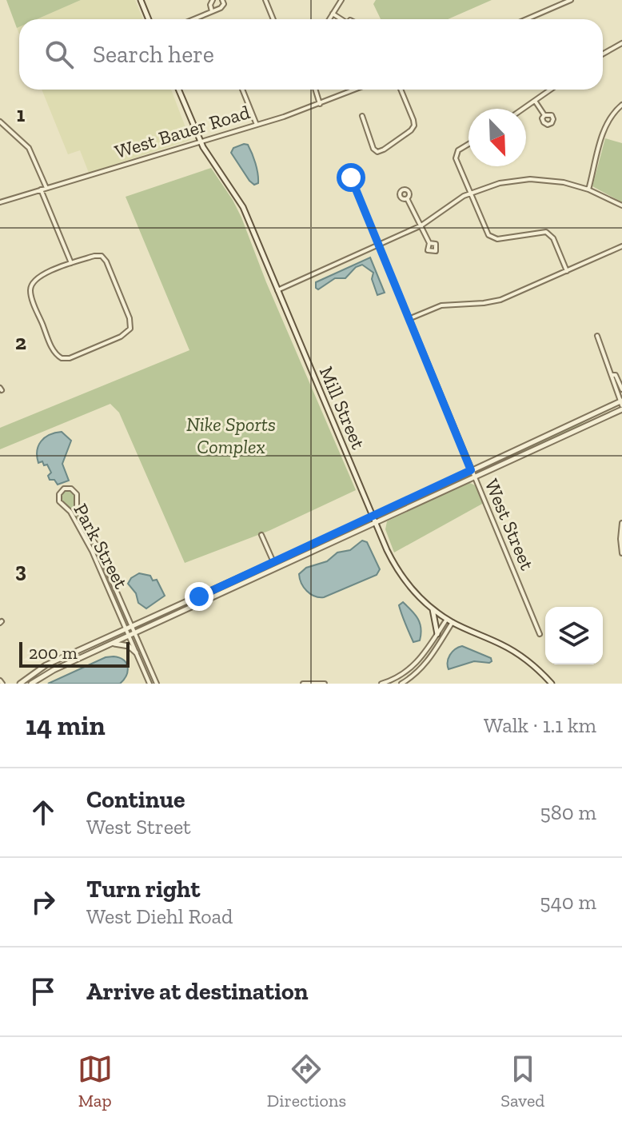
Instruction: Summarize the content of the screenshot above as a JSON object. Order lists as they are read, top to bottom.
{
  "streets": {
    "street": [
      "West Bauer Road",
      "Mill Street",
      "West Street",
      "Park Street"
    ]
  },
  "crossings": [
    ["West Bauer Road", "Mill Street"]
  ],
  "parks": ["Nike Sports Complex"],
  "scale_bar": "200 m",
  "north": "bottom right",
  "page": {
    "search": "Search here",
    "scale": "200 m",
    "heading": ["14 min", "Walk · 1.1 km"],
    "list": [
      ["Continue", "West Street", "580 m"],
      ["Turn right", "West Diehl Road", "540 m"],
      "Arrive at destination"
    ],
    "nav": ["Map", "Directions", "Saved"]
  },
  "grid": {
    "rows": ["1", "2", "3"]
  }
}
